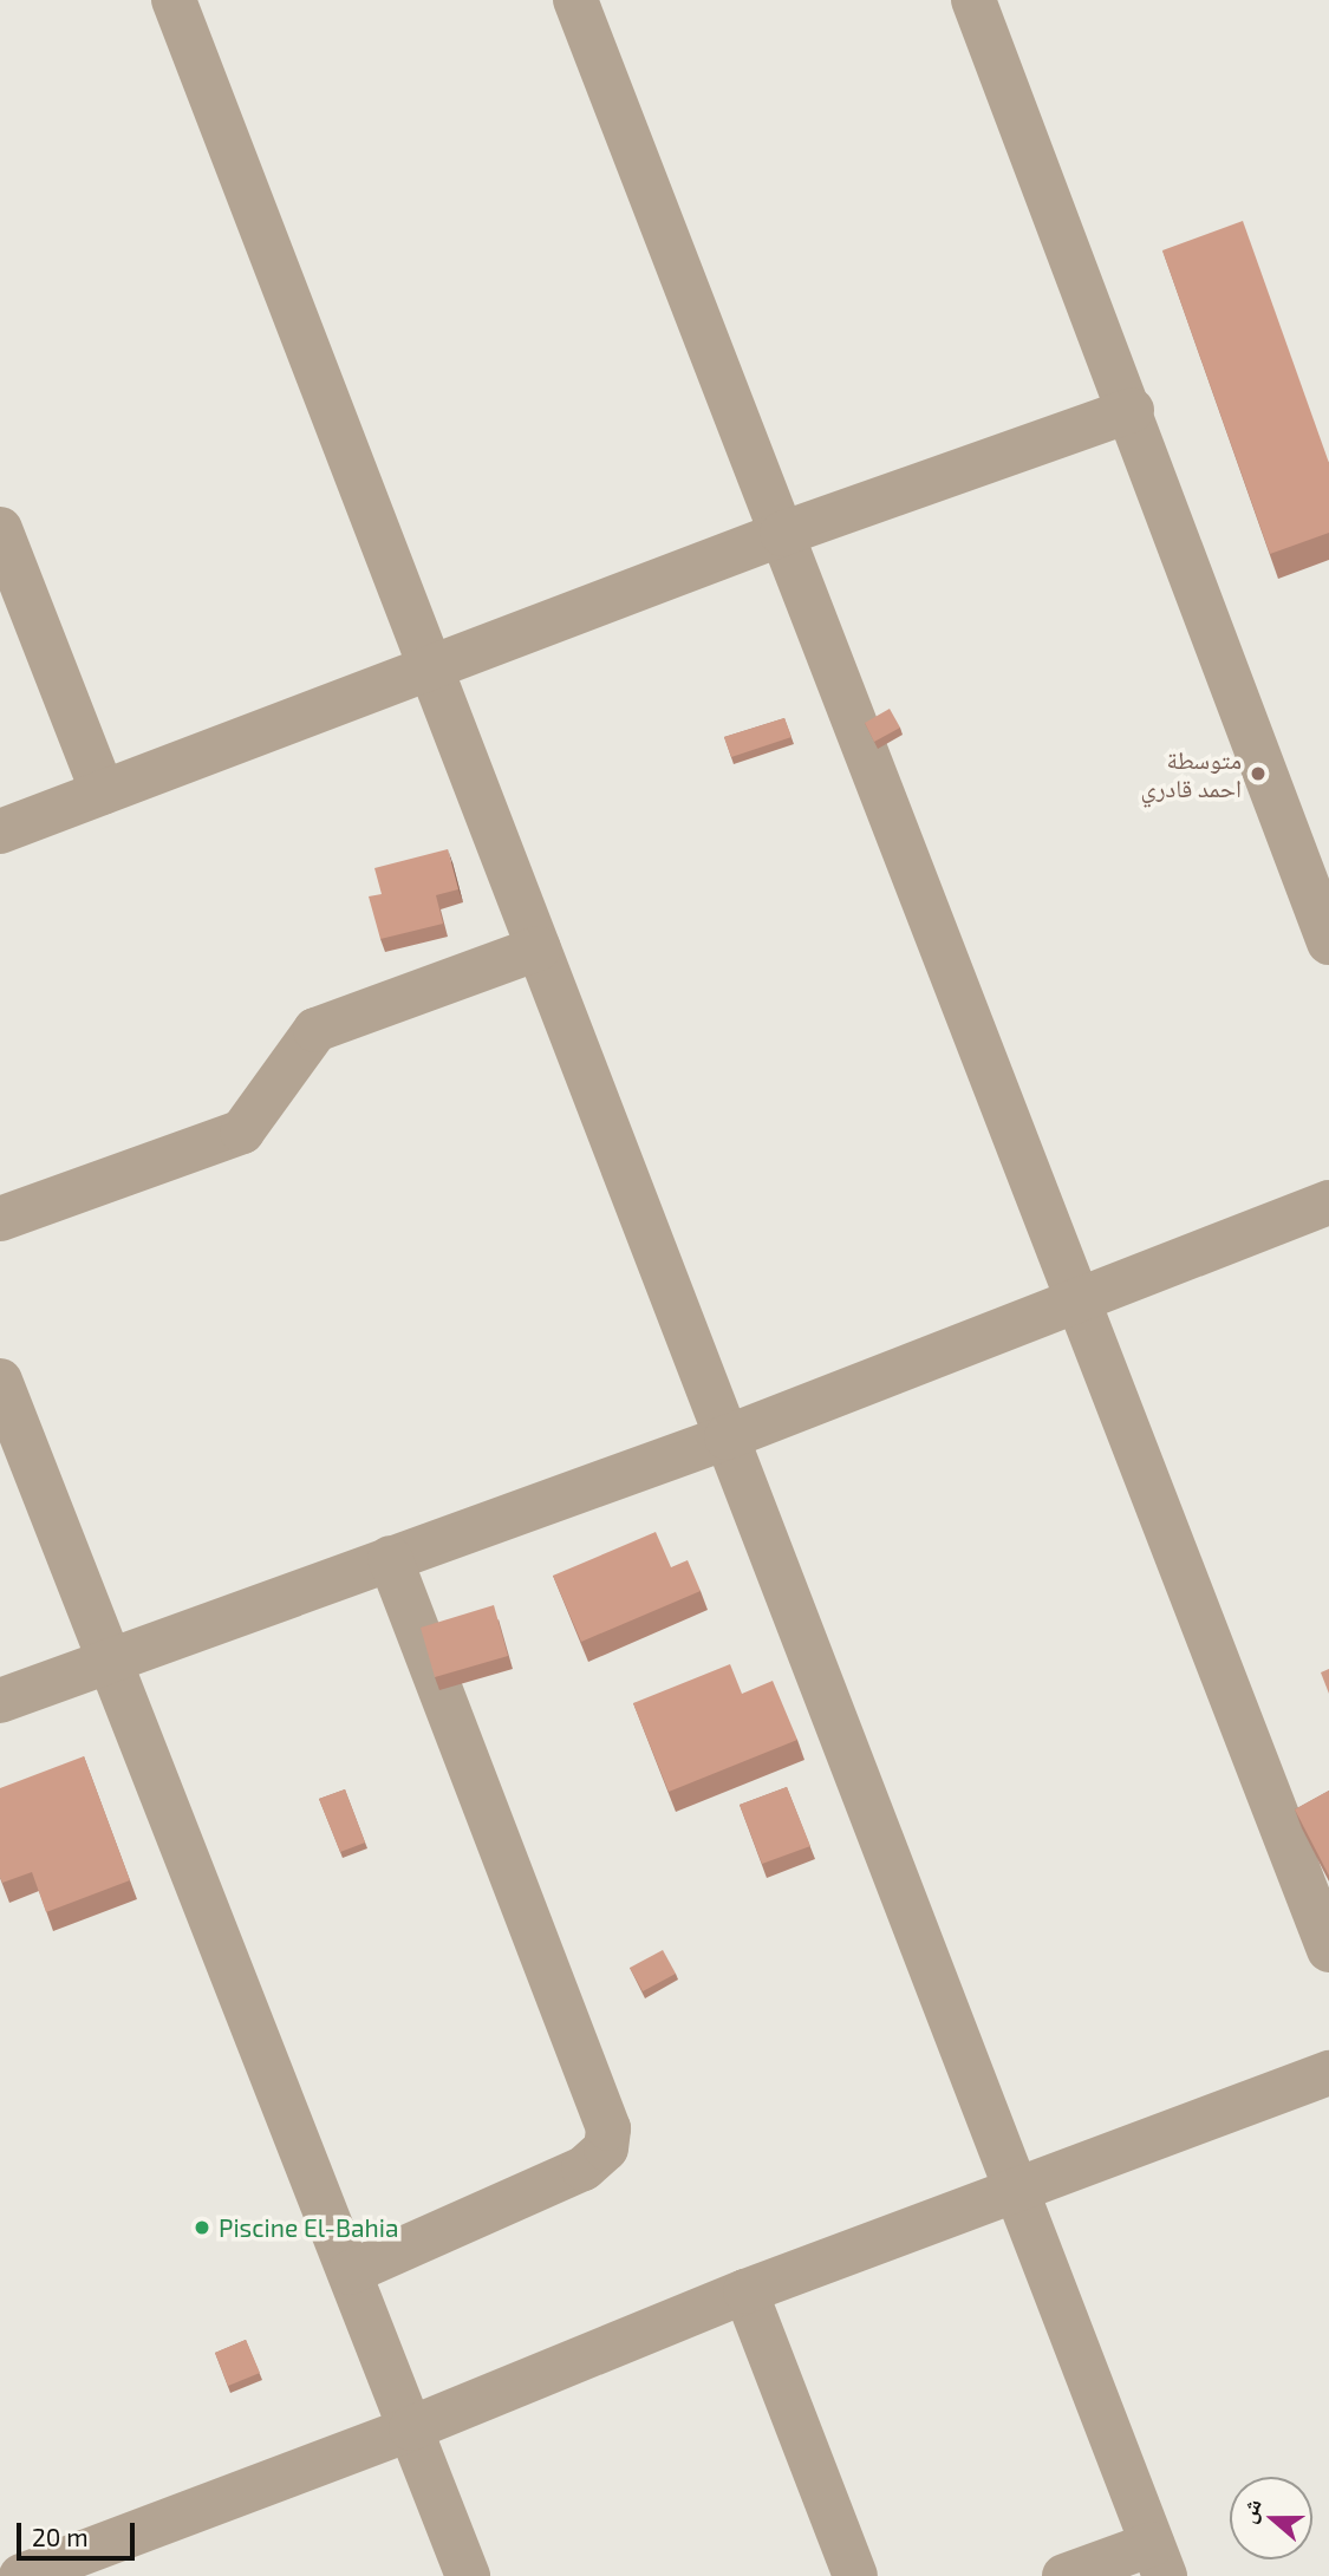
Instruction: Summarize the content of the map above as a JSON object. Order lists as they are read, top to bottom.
{
  "places": ["متوسطة احمد قادري", "Piscine El-Bahia"],
  "scale_bar": "20 m",
  "north": "left"
}
